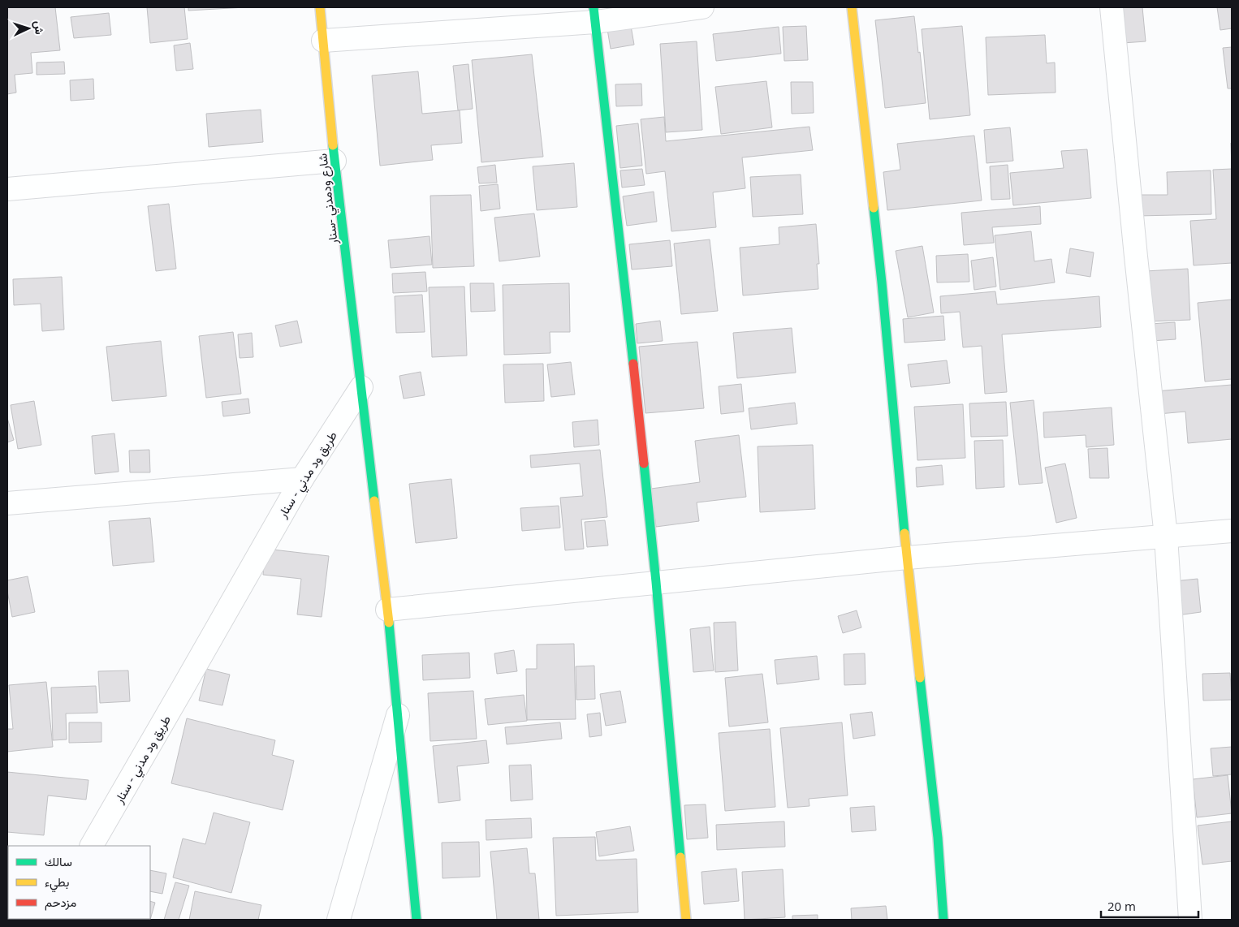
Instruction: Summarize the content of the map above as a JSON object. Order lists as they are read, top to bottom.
{
  "streets": {
    "street": ["شارع ودمدني -سنار", "طريق ود مدني - سنار"]
  },
  "crossings": [
    ["شارع ودمدني -سنار", "طريق ود مدني - سنار"]
  ],
  "legend": ["سالك", "بطيء", "مزدحم"],
  "scale_bar": "20 m",
  "north": "right"
}
